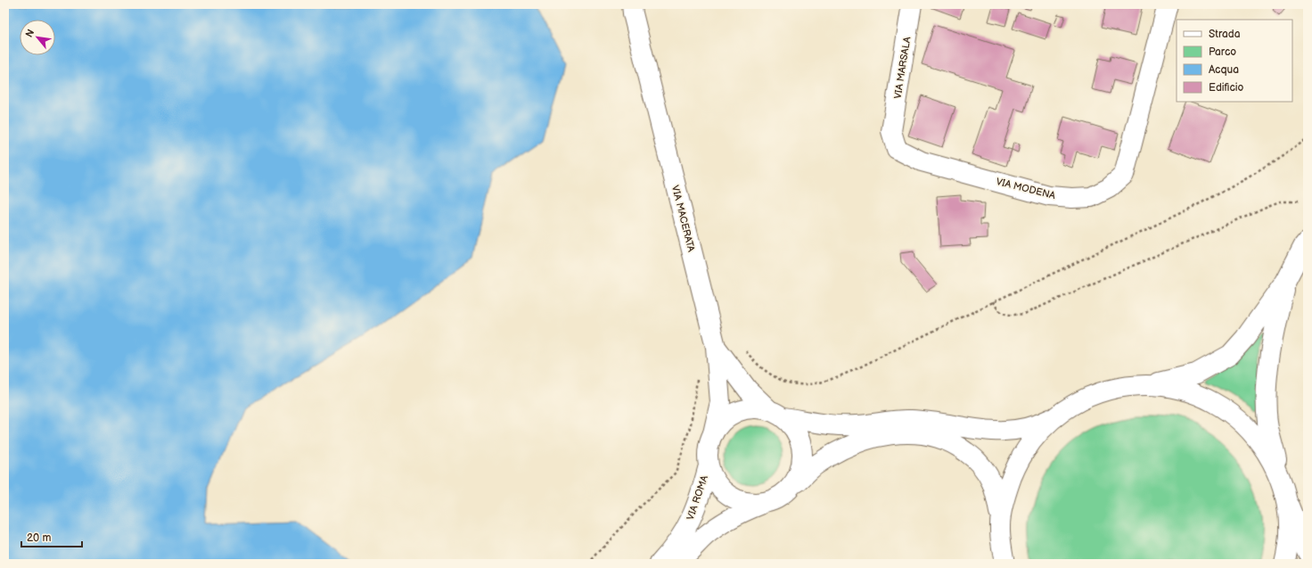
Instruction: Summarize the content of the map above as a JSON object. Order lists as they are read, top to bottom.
{
  "streets": {
    "main road": [
      "VIA MARSALA",
      "VIA MODENA",
      "VIA MACERATA",
      "VIA ROMA"
    ]
  },
  "crossings": [
    ["VIA MARSALA", "VIA MODENA"],
    ["VIA MACERATA", "VIA ROMA"]
  ],
  "legend": [
    "Strada",
    "Parco",
    "Acqua",
    "Edificio"
  ],
  "scale_bar": "20 m",
  "north": "top left"
}
